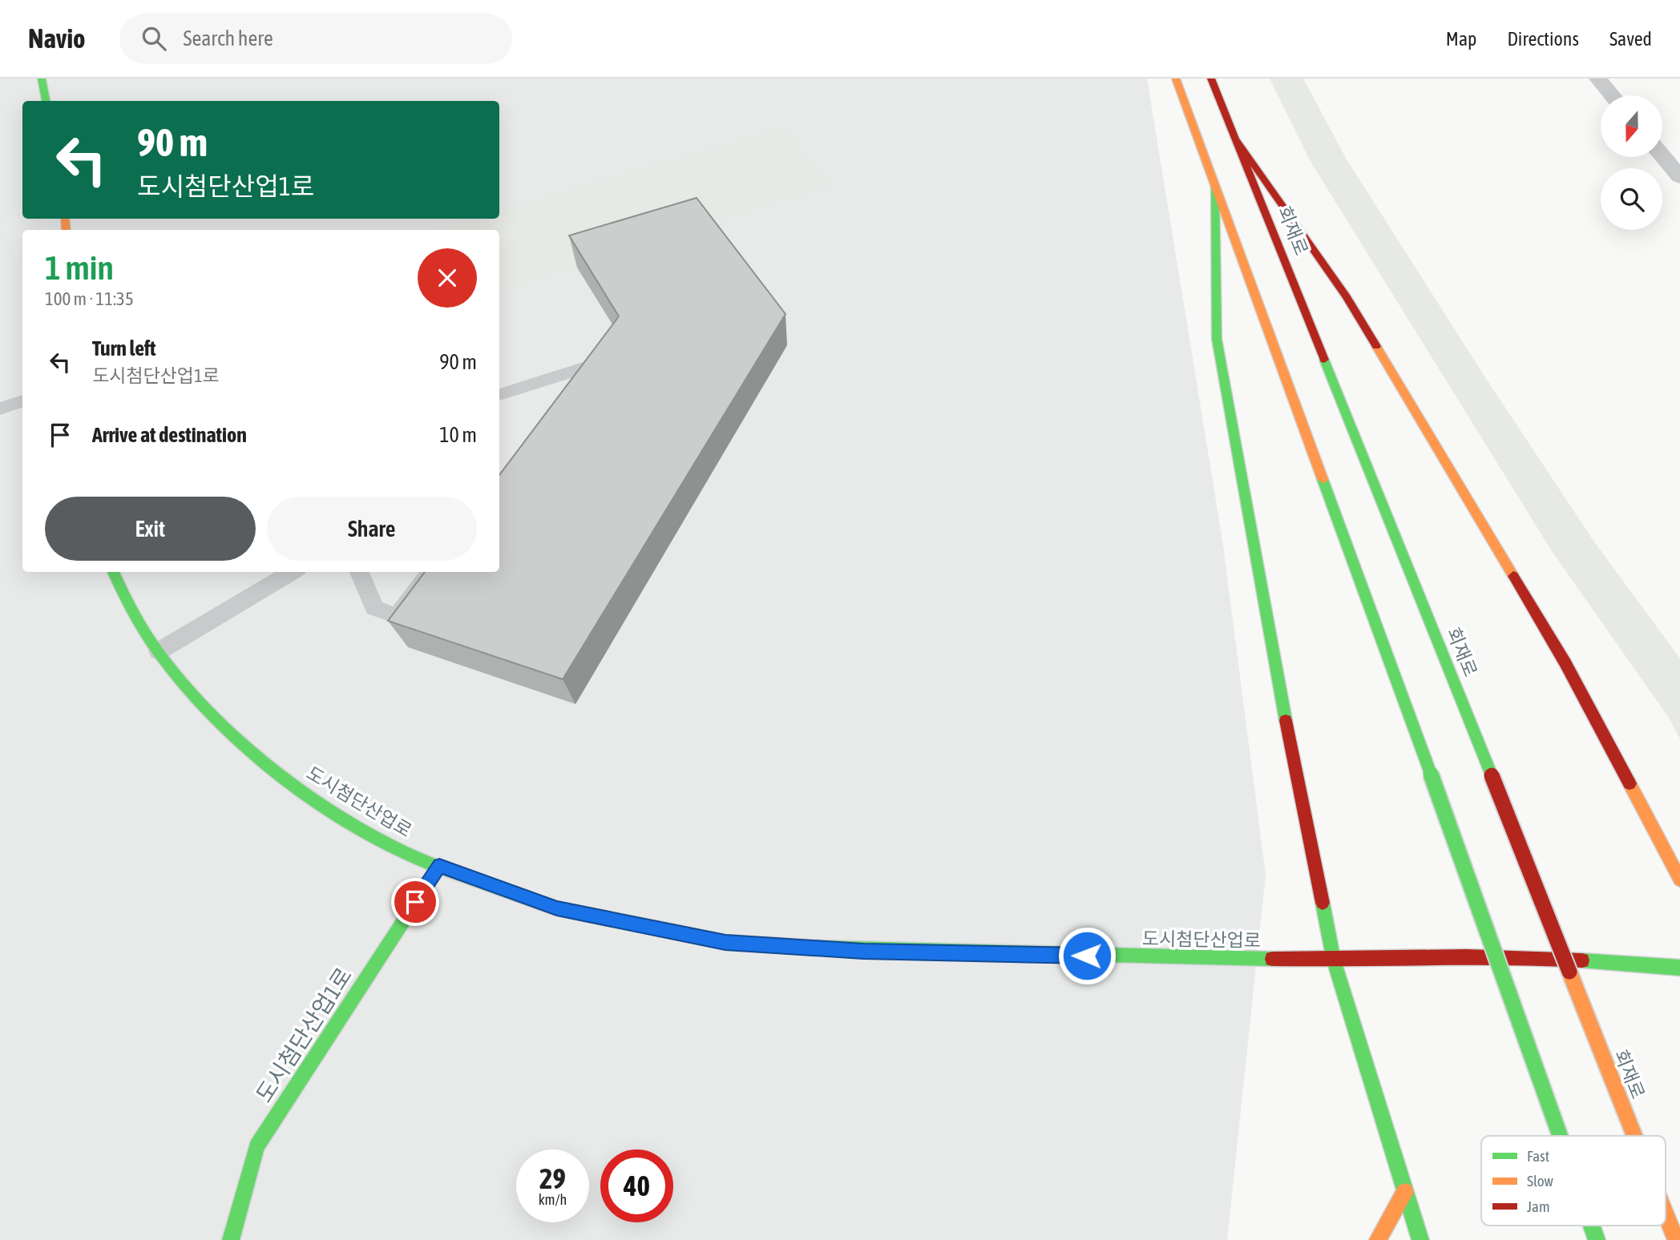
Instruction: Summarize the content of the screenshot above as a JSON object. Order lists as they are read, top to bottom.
{
  "streets": {
    "main road": ["회재로", "도시첨단산업로", "도시첨단산업1로"]
  },
  "crossings": [
    ["도시첨단산업로", "도시첨단산업1로"]
  ],
  "legend": ["Fast", "Slow", "Jam"],
  "north": "bottom",
  "page": {
    "header": "Navio",
    "search": "Search here",
    "nav": ["Map", "Directions", "Saved"],
    "turn": ["90 m", "도시첨단산업1로"],
    "heading": ["1 min", "100 m · 11:35"],
    "list": [
      {
        "name": "Turn left",
        "note": "도시첨단산업1로",
        "value": "90 m"
      },
      {
        "name": "Arrive at destination",
        "value": "10 m"
      }
    ],
    "buttons": ["Exit", "Share"],
    "speed": "29 km/h",
    "limit": "40"
  }
}
